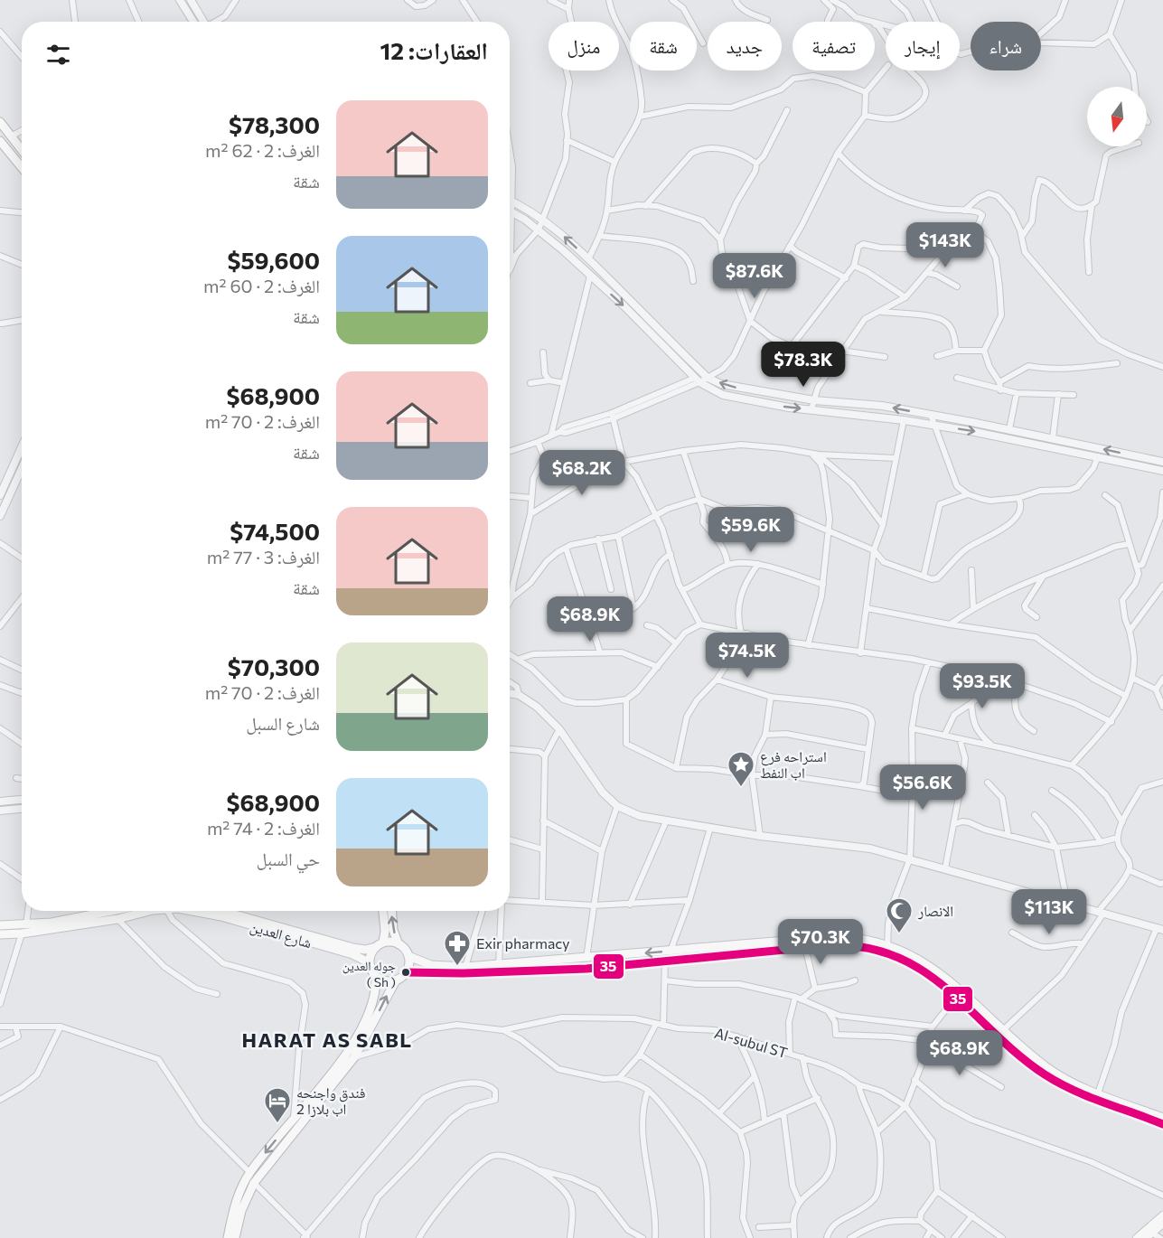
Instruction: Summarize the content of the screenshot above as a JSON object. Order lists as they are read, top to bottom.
{
  "streets": {
    "main road": ["شارع العدين"],
    "street": ["Al-subul ST"]
  },
  "districts": ["HARAT AS SABL"],
  "places": {
    "place": ["استراحه فرع اب النفط"],
    "mosque": ["الانصار"],
    "pharmacy": ["Exir pharmacy"],
    "other": ["جوله العدين ( Sh )"],
    "hotel": ["فندق واجنحه اب بلازا 2"]
  },
  "lines": ["transit line 35"],
  "north": "bottom",
  "page": {
    "chip": [
      "شراء",
      "إيجار",
      "تصفية",
      "جديد",
      "شقة",
      "منزل"
    ],
    "heading": "العقارات: 12",
    "list": [
      {
        "name": "$78,300",
        "note": "الغرف: 2 · 62 m² · شقة"
      },
      {
        "name": "$59,600",
        "note": "الغرف: 2 · 60 m² · شقة"
      },
      {
        "name": "$68,900",
        "note": "الغرف: 2 · 70 m² · شقة"
      },
      {
        "name": "$74,500",
        "note": "الغرف: 3 · 77 m² · شقة"
      },
      {
        "name": "$70,300",
        "note": "الغرف: 2 · 70 m² · شارع السبل"
      },
      {
        "name": "$68,900",
        "note": "الغرف: 2 · 74 m² · حي السبل"
      }
    ],
    "price": [
      "$143K",
      "$87.6K",
      "$78.3K",
      "$68.2K",
      "$59.6K",
      "$68.9K",
      "$74.5K",
      "$93.5K",
      "$56.6K",
      "$113K",
      "$70.3K",
      "$68.9K"
    ]
  }
}
